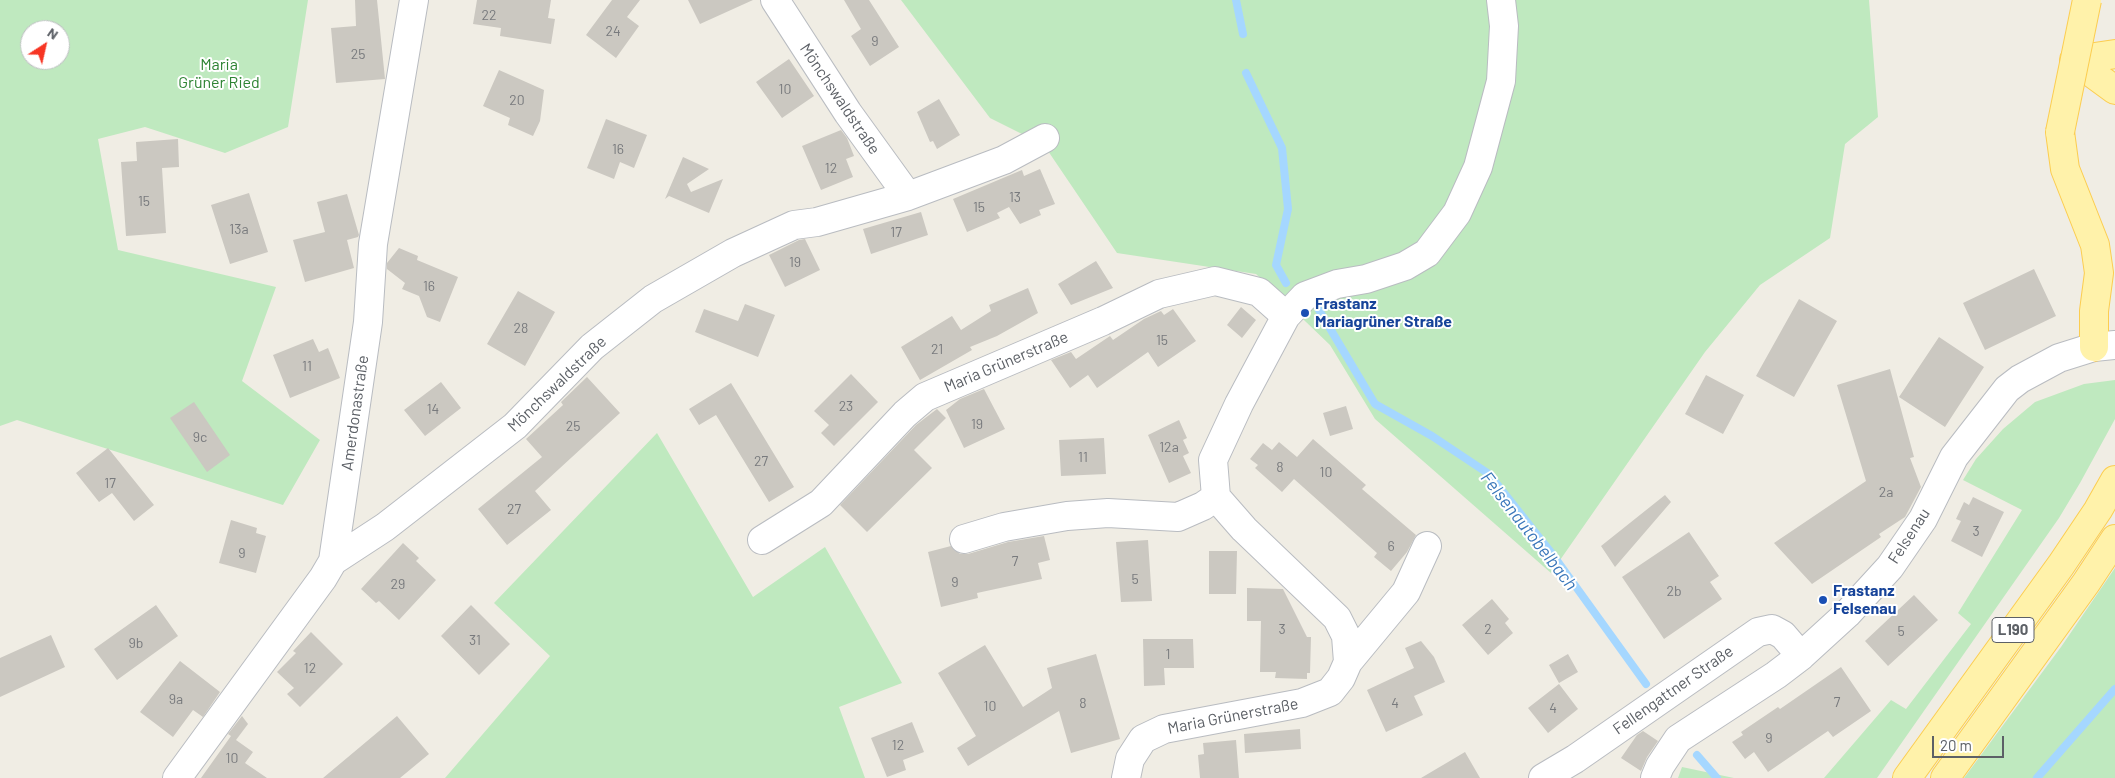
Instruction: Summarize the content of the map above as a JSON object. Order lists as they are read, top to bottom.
{
  "streets": {
    "main road": ["L190"],
    "street": [
      "Mönchswaldstraße",
      "Maria Grünerstraße",
      "Amerdonastraße",
      "Felsenau",
      "Fellengattner Straße"
    ]
  },
  "crossings": [
    ["Mönchswaldstraße", "Amerdonastraße"],
    ["Felsenau", "Fellengattner Straße"]
  ],
  "water": ["Felsenautobelbach"],
  "parks": ["Maria Grüner Ried"],
  "places": ["Frastanz Mariagrüner Straße", "Frastanz Felsenau"],
  "house_numbers": [
    "22",
    "24",
    "9",
    "25",
    "10",
    "20",
    "16",
    "12",
    "13",
    "15",
    "15",
    "13a",
    "17",
    "19",
    "16",
    "28",
    "15",
    "21",
    "11",
    "23",
    "14",
    "19",
    "25",
    "9c",
    "12a",
    "11",
    "27",
    "8",
    "10",
    "17",
    "2a",
    "27",
    "3",
    "6",
    "9",
    "7",
    "5",
    "9",
    "29",
    "2b",
    "3",
    "2",
    "5",
    "31",
    "9b",
    "1",
    "12",
    "9a",
    "7",
    "8",
    "4",
    "10",
    "4",
    "9",
    "12",
    "10"
  ],
  "scale_bar": "20 m",
  "north": "top right"
}
